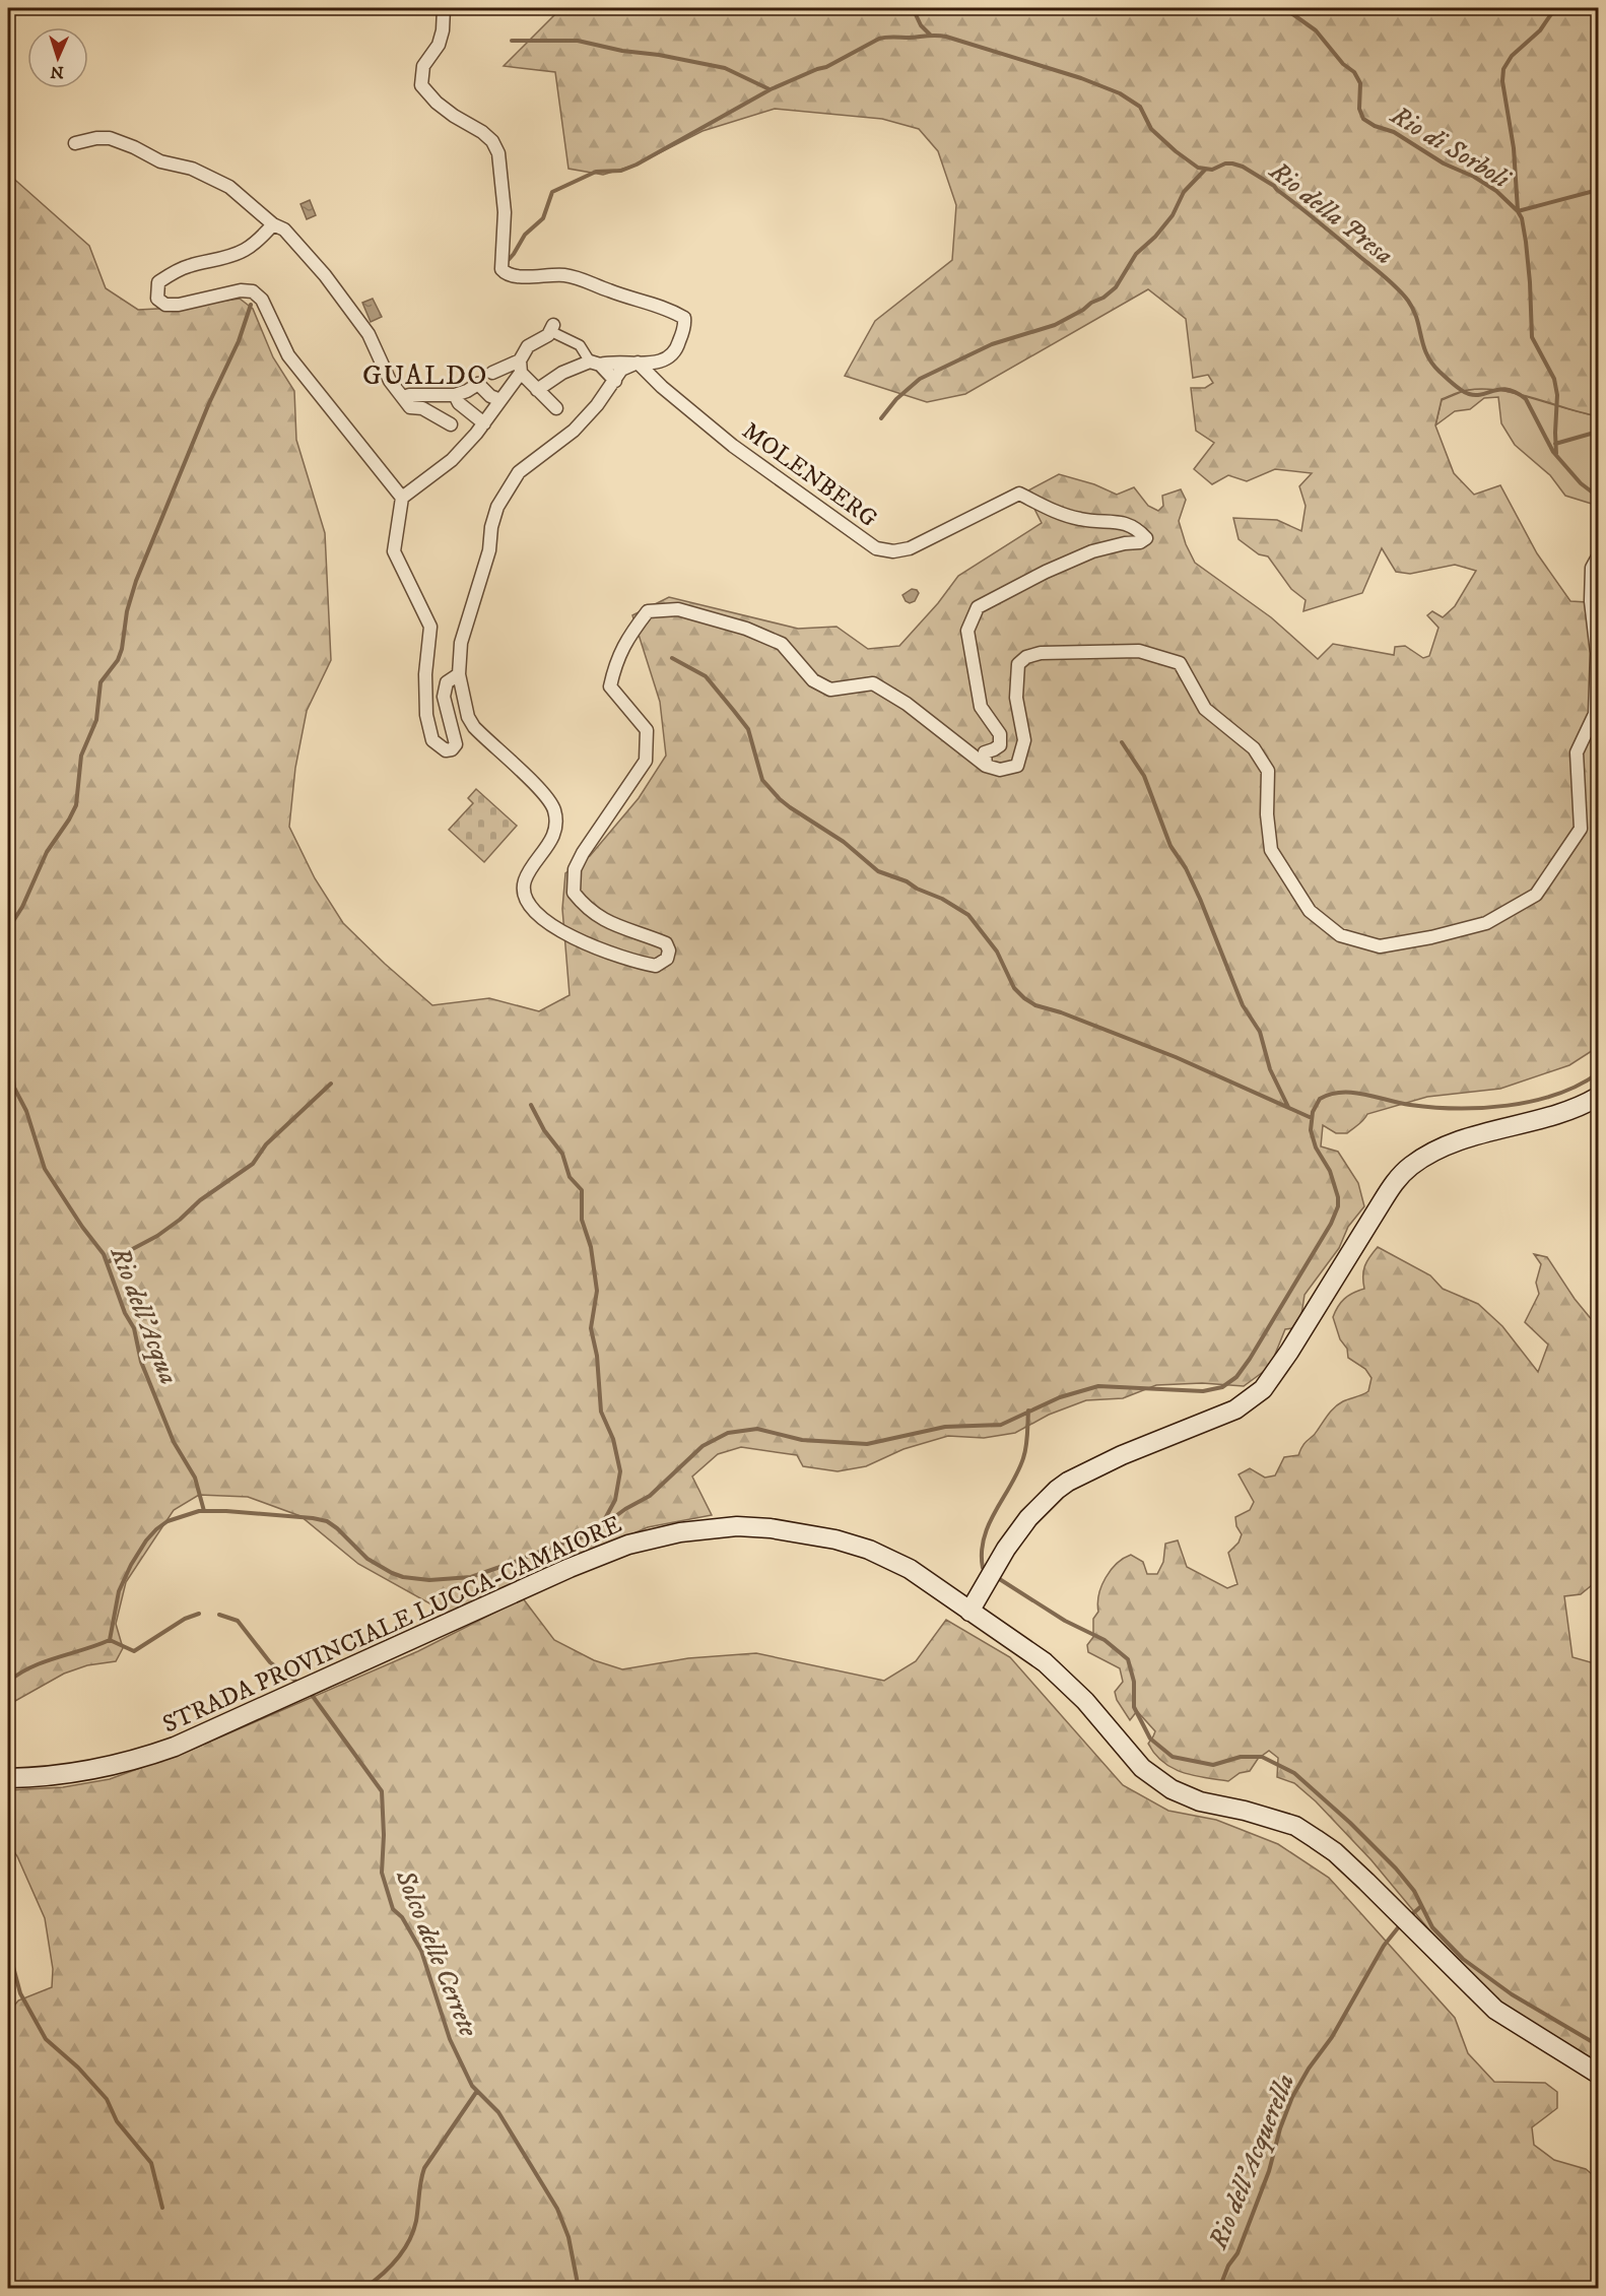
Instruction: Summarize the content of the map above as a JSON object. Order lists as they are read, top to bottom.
{
  "streets": {
    "main road": ["STRADA PROVINCIALE LUCCA-CAMAIORE"],
    "street": ["MOLENBERG"]
  },
  "districts": ["GUALDO"],
  "water": [
    "Rio di Sorboli",
    "Rio della Presa",
    "Rio dell'Acqua",
    "Solco delle Cerrete",
    "Rio dell'Acquerella"
  ],
  "north": "bottom"
}
